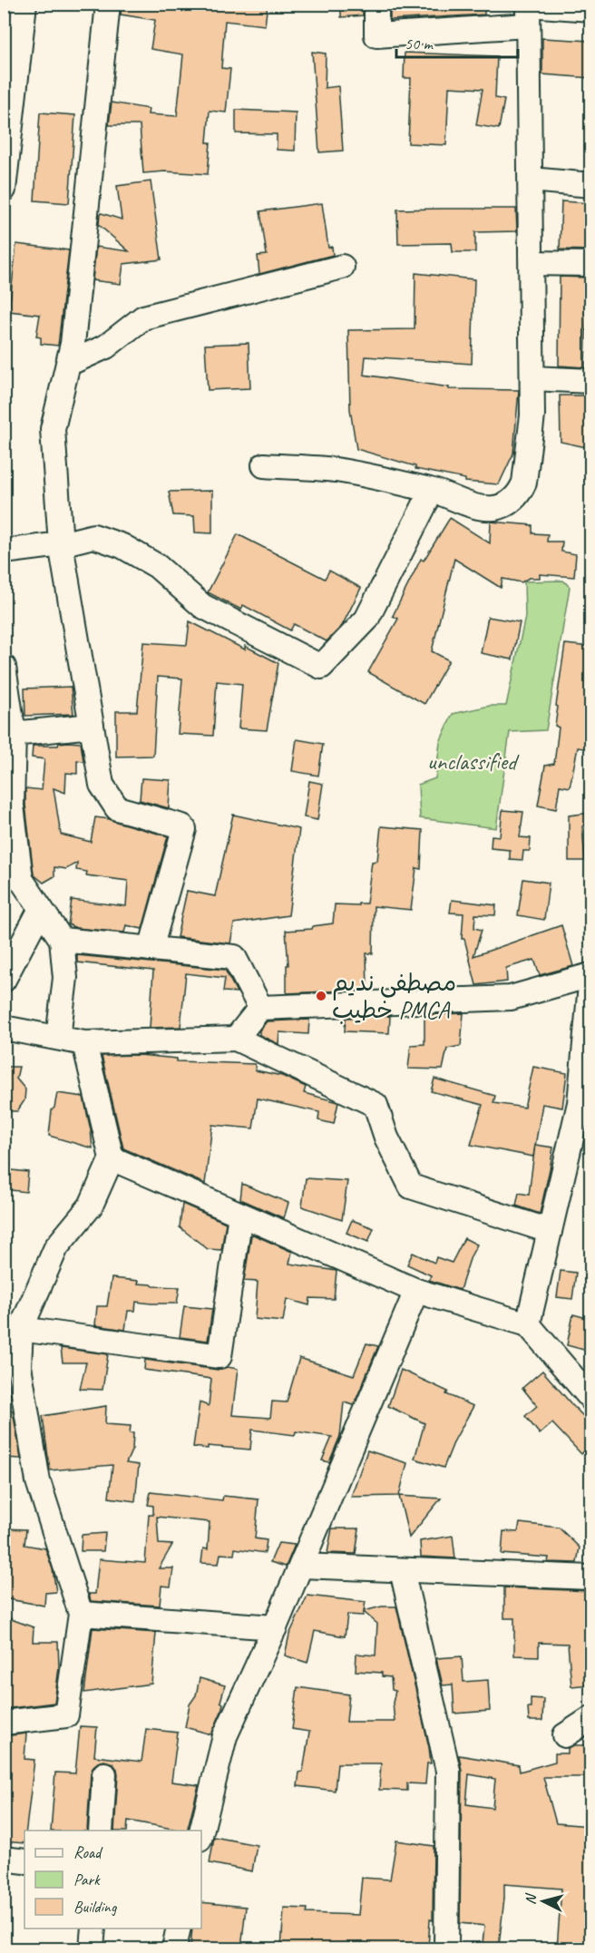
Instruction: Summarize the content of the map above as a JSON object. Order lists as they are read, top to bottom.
{
  "parks": ["unclassified"],
  "places": ["مصطفى نديم خطيب PMCA"],
  "legend": ["Road", "Park", "Building"],
  "scale_bar": "50 m",
  "north": "left"
}
